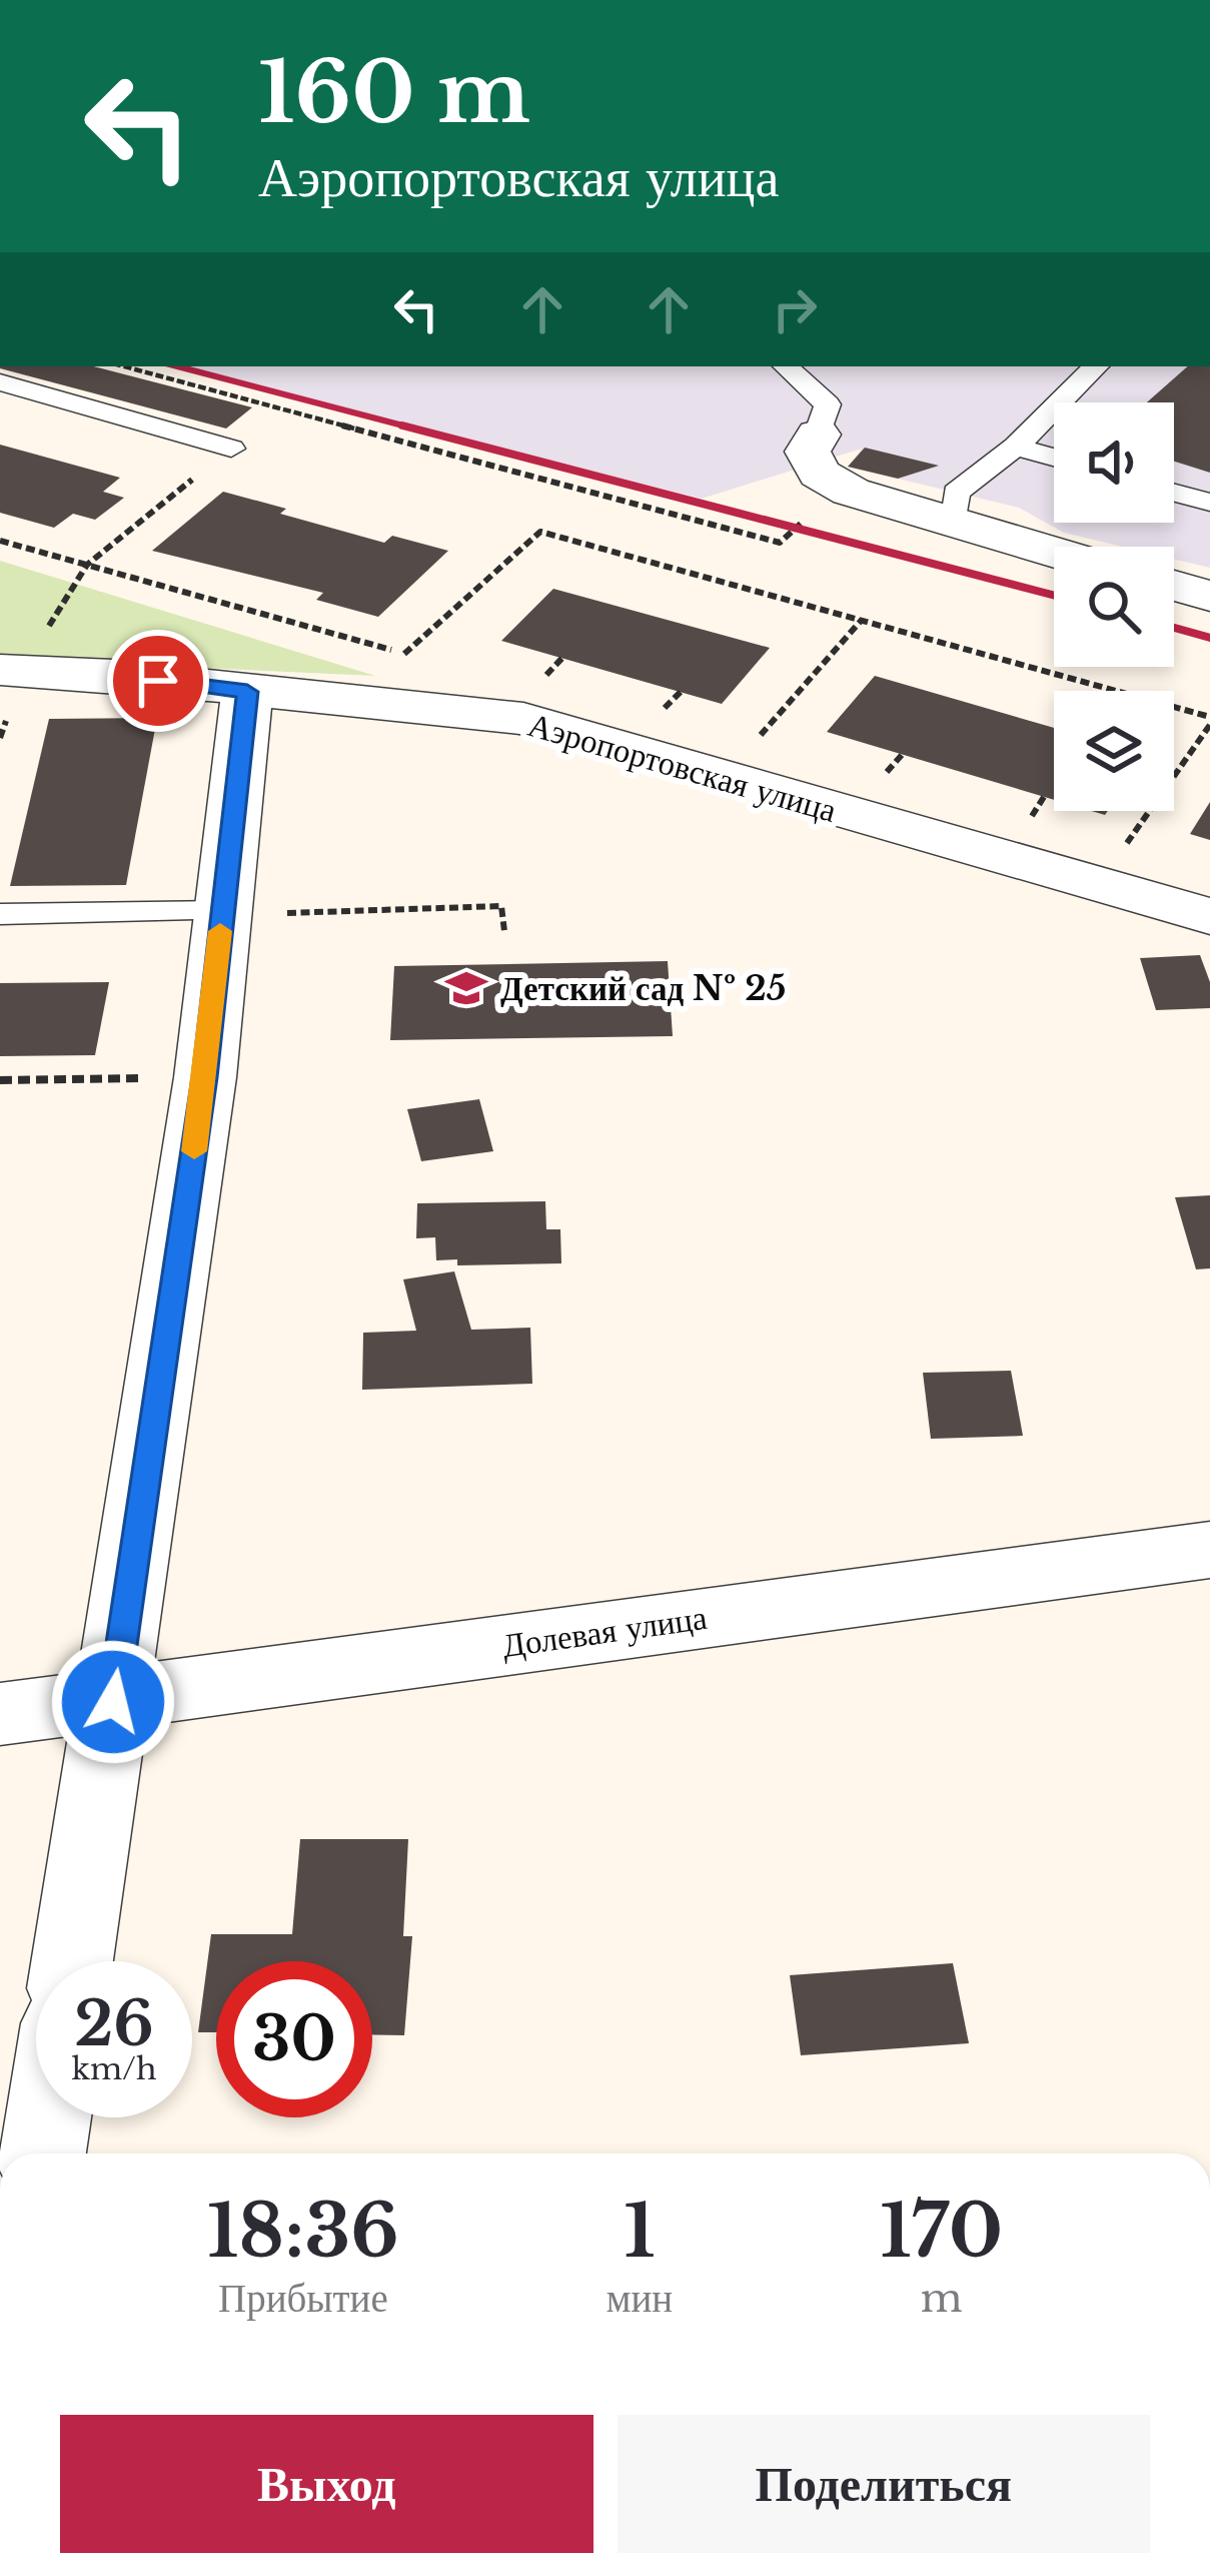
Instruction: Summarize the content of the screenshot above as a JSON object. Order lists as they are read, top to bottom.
{
  "streets": {
    "street": ["Аэропортовская улица", "Долевая улица"]
  },
  "places": {
    "school or university": ["Детский сад № 25"]
  },
  "page": {
    "turn": ["160 m", "Аэропортовская улица"],
    "speed": "26 km/h",
    "limit": "30",
    "eta": [
      "18:36",
      "Прибытие",
      "1",
      "мин",
      "170",
      "m"
    ],
    "buttons": ["Выход", "Поделиться"]
  }
}
